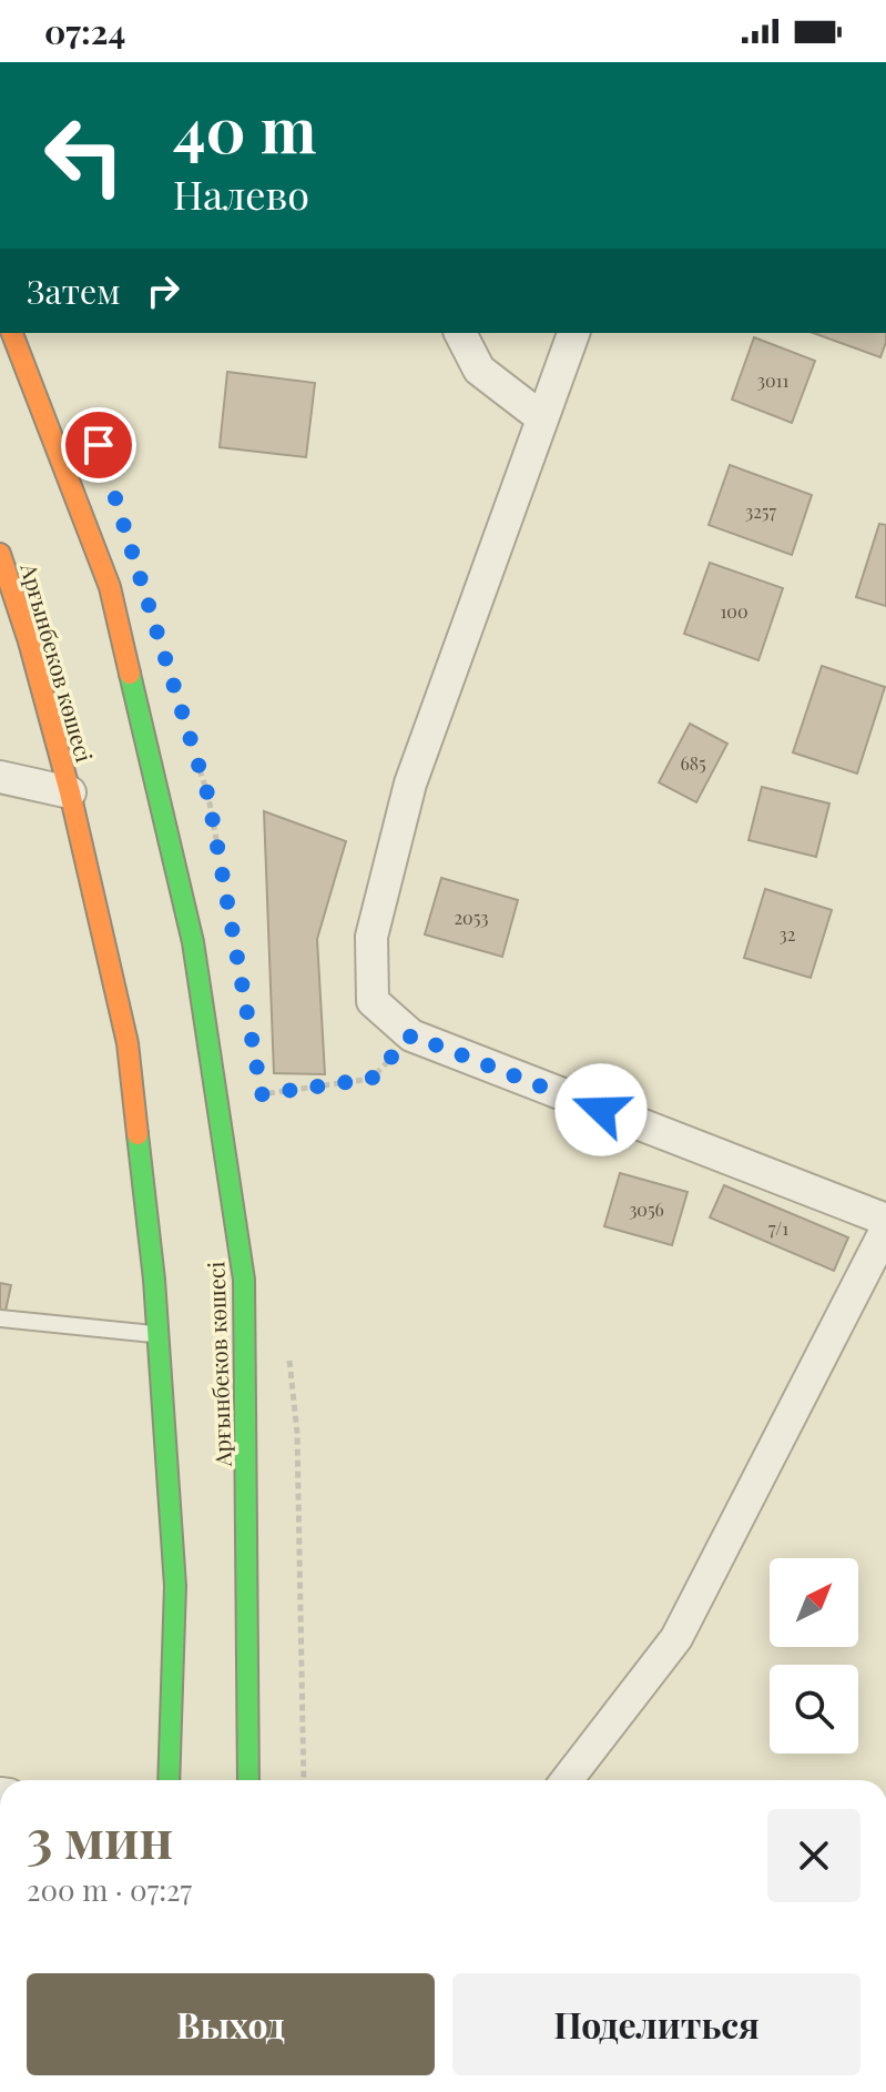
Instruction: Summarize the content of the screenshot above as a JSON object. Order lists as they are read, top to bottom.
{
  "streets": {
    "main road": ["Арғынбеков көшесі"]
  },
  "house_numbers": [
    "3011",
    "3257",
    "100",
    "685",
    "2053",
    "32",
    "3056",
    "7/1"
  ],
  "north": "top right",
  "page": {
    "status": "07:24",
    "turn": ["40 m", "Налево"],
    "then": "Затем",
    "heading": ["3 мин", "200 m · 07:27"],
    "buttons": ["Выход", "Поделиться"]
  }
}
